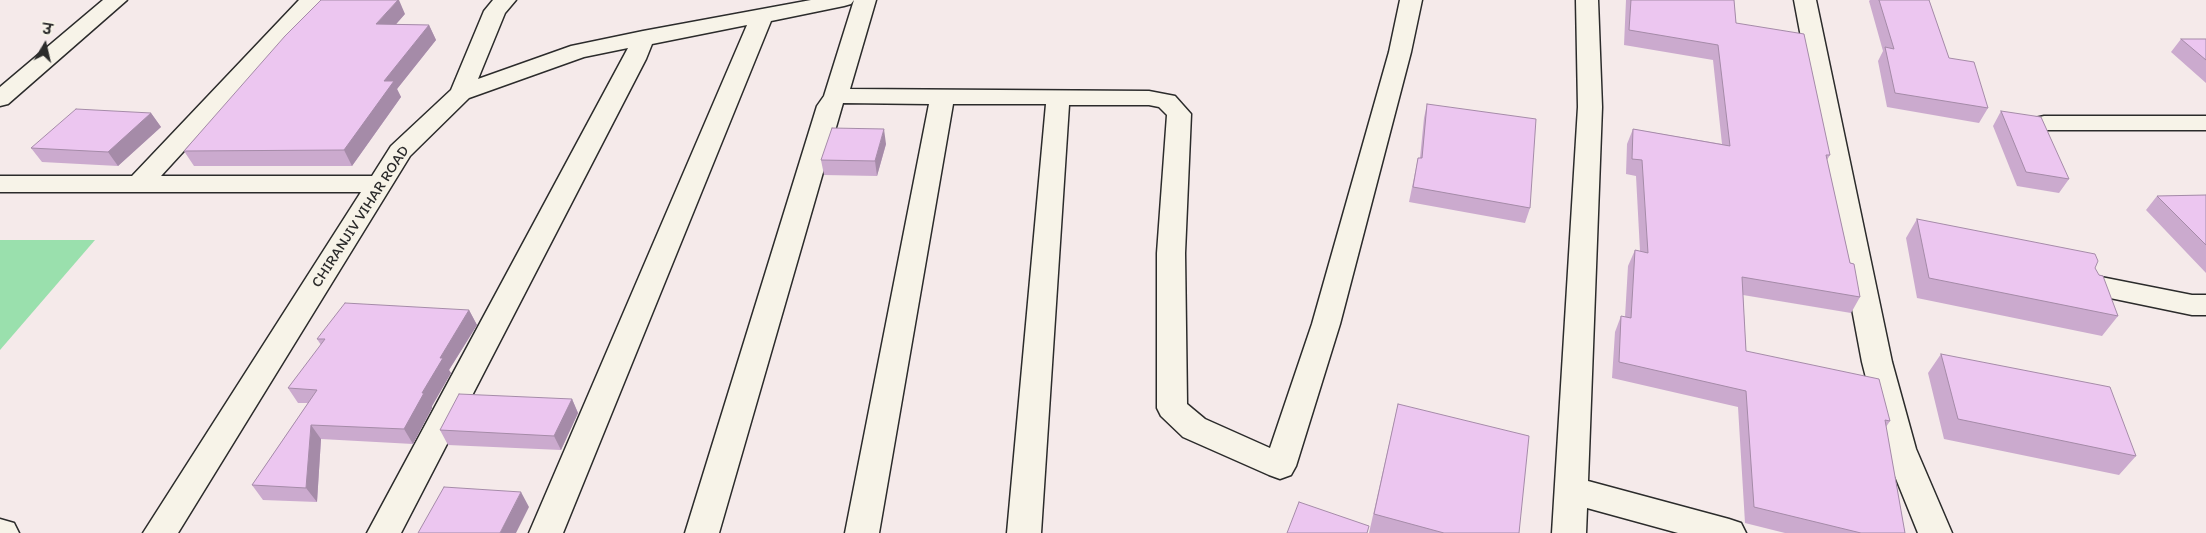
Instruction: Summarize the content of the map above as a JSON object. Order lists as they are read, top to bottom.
{
  "streets": {
    "street": ["CHIRANJIV VIHAR ROAD"]
  },
  "north": "top"
}
